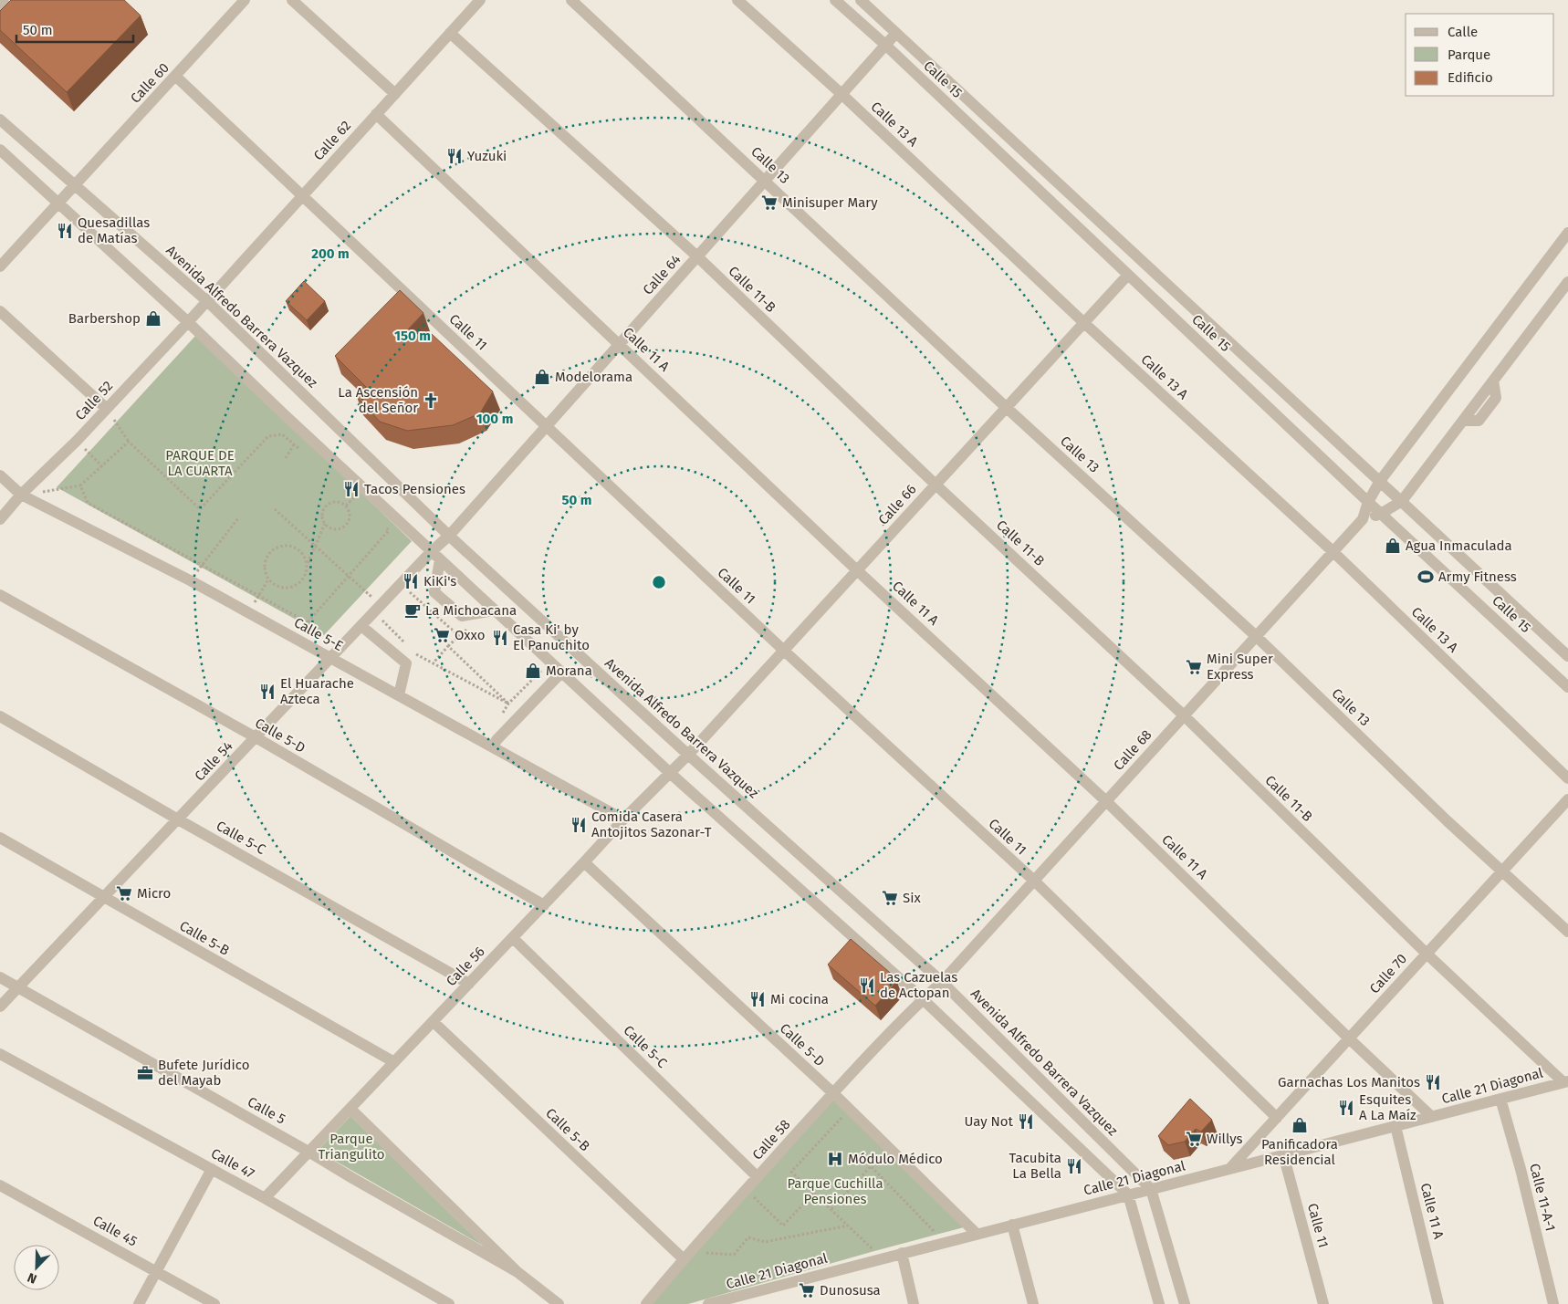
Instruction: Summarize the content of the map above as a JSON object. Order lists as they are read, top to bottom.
{
  "streets": {
    "street": [
      "Calle 15",
      "Calle 60",
      "Calle 13 A",
      "Calle 62",
      "Calle 13",
      "Calle 64",
      "Calle 11-B",
      "Avenida Alfredo Barrera Vazquez",
      "Calle 11",
      "Calle 11 A",
      "Calle 52",
      "Calle 66",
      "Calle 5-E",
      "Calle 5-D",
      "Calle 68",
      "Calle 54",
      "Calle 5-C",
      "Calle 5-B",
      "Calle 56",
      "Calle 70",
      "Calle 21 Diagonal",
      "Calle 5",
      "Calle 58",
      "Calle 47",
      "Calle 11-A-1",
      "Calle 45"
    ]
  },
  "crossings": [
    ["Calle 15", "Calle 64"],
    ["Calle 15", "Calle 66"],
    ["Calle 15", "Calle 68"],
    ["Calle 60", "Avenida Alfredo Barrera Vazquez"],
    ["Calle 60", "Calle 11"],
    ["Calle 13 A", "Calle 64"],
    ["Calle 13 A", "Calle 66"],
    ["Calle 13 A", "Calle 68"],
    ["Calle 62", "Calle 11-B"],
    ["Calle 62", "Avenida Alfredo Barrera Vazquez"],
    ["Calle 62", "Calle 11"],
    ["Calle 62", "Calle 11 A"],
    ["Calle 62", "Calle 52"],
    ["Calle 13", "Calle 64"],
    ["Calle 13", "Calle 66"],
    ["Calle 13", "Calle 68"],
    ["Calle 13", "Calle 70"],
    ["Calle 64", "Calle 11-B"],
    ["Calle 64", "Avenida Alfredo Barrera Vazquez"],
    ["Calle 64", "Calle 11"],
    ["Calle 64", "Calle 11 A"],
    ["Calle 64", "Calle 54"],
    ["Calle 11-B", "Calle 66"],
    ["Calle 11-B", "Calle 68"],
    ["Calle 11-B", "Calle 70"],
    ["Calle 11-B", "Calle 21 Diagonal"],
    ["Avenida Alfredo Barrera Vazquez", "Calle 52"],
    ["Avenida Alfredo Barrera Vazquez", "Calle 66"],
    ["Avenida Alfredo Barrera Vazquez", "Calle 68"],
    ["Avenida Alfredo Barrera Vazquez", "Calle 54"],
    ["Avenida Alfredo Barrera Vazquez", "Calle 56"],
    ["Avenida Alfredo Barrera Vazquez", "Calle 21 Diagonal"],
    ["Calle 11", "Calle 66"],
    ["Calle 11", "Calle 68"],
    ["Calle 11", "Calle 70"],
    ["Calle 11", "Calle 21 Diagonal"],
    ["Calle 11 A", "Calle 66"],
    ["Calle 11 A", "Calle 68"],
    ["Calle 11 A", "Calle 70"],
    ["Calle 11 A", "Calle 21 Diagonal"],
    ["Calle 52", "Calle 5-E"],
    ["Calle 66", "Calle 56"],
    ["Calle 5-E", "Calle 54"],
    ["Calle 5-E", "Calle 56"],
    ["Calle 5-D", "Calle 54"],
    ["Calle 5-D", "Calle 56"],
    ["Calle 5-D", "Calle 21 Diagonal"],
    ["Calle 5-D", "Calle 58"],
    ["Calle 68", "Calle 58"],
    ["Calle 54", "Calle 5-C"],
    ["Calle 54", "Calle 5-B"],
    ["Calle 54", "Calle 5"],
    ["Calle 5-C", "Calle 56"],
    ["Calle 5-C", "Calle 58"],
    ["Calle 5-B", "Calle 56"],
    ["Calle 5-B", "Calle 58"],
    ["Calle 56", "Calle 5"],
    ["Calle 56", "Calle 47"],
    ["Calle 70", "Calle 21 Diagonal"],
    ["Calle 21 Diagonal", "Calle 11-A-1"]
  ],
  "parks": ["PARQUE DE LA CUARTA", "Parque Triangulito", "Parque Cuchilla Pensiones"],
  "places": {
    "restaurant": [
      "Yuzuki",
      "Quesadillas de Matías",
      "Tacos Pensiones",
      "KiKi's",
      "Casa Ki' by El Panuchito",
      "El Huarache Azteca",
      "Comida Casera Antojitos Sazonar-T",
      "Las Cazuelas de Actopan",
      "Mi cocina",
      "Garnachas Los Manitos",
      "Esquites A La Maíz",
      "Uay Not",
      "Tacubita La Bella"
    ],
    "supermarket": [
      "Minisuper Mary",
      "Oxxo",
      "Mini Super Express",
      "Micro",
      "Six",
      "Willys",
      "Dunosusa"
    ],
    "shop": [
      "Barbershop",
      "Modelorama",
      "Agua Inmaculada",
      "Morana",
      "Panificadora Residencial"
    ],
    "church": ["La Ascensión del Señor"],
    "sports": ["Army Fitness"],
    "cafe": ["La Michoacana"],
    "office": ["Bufete Jurídico del Mayab"],
    "hospital": ["Módulo Médico"]
  },
  "legend": ["Calle", "Parque", "Edificio"],
  "scale_bar": "50 m",
  "north": "bottom left",
  "rings": [
    "200 m",
    "150 m",
    "100 m",
    "50 m"
  ]
}
